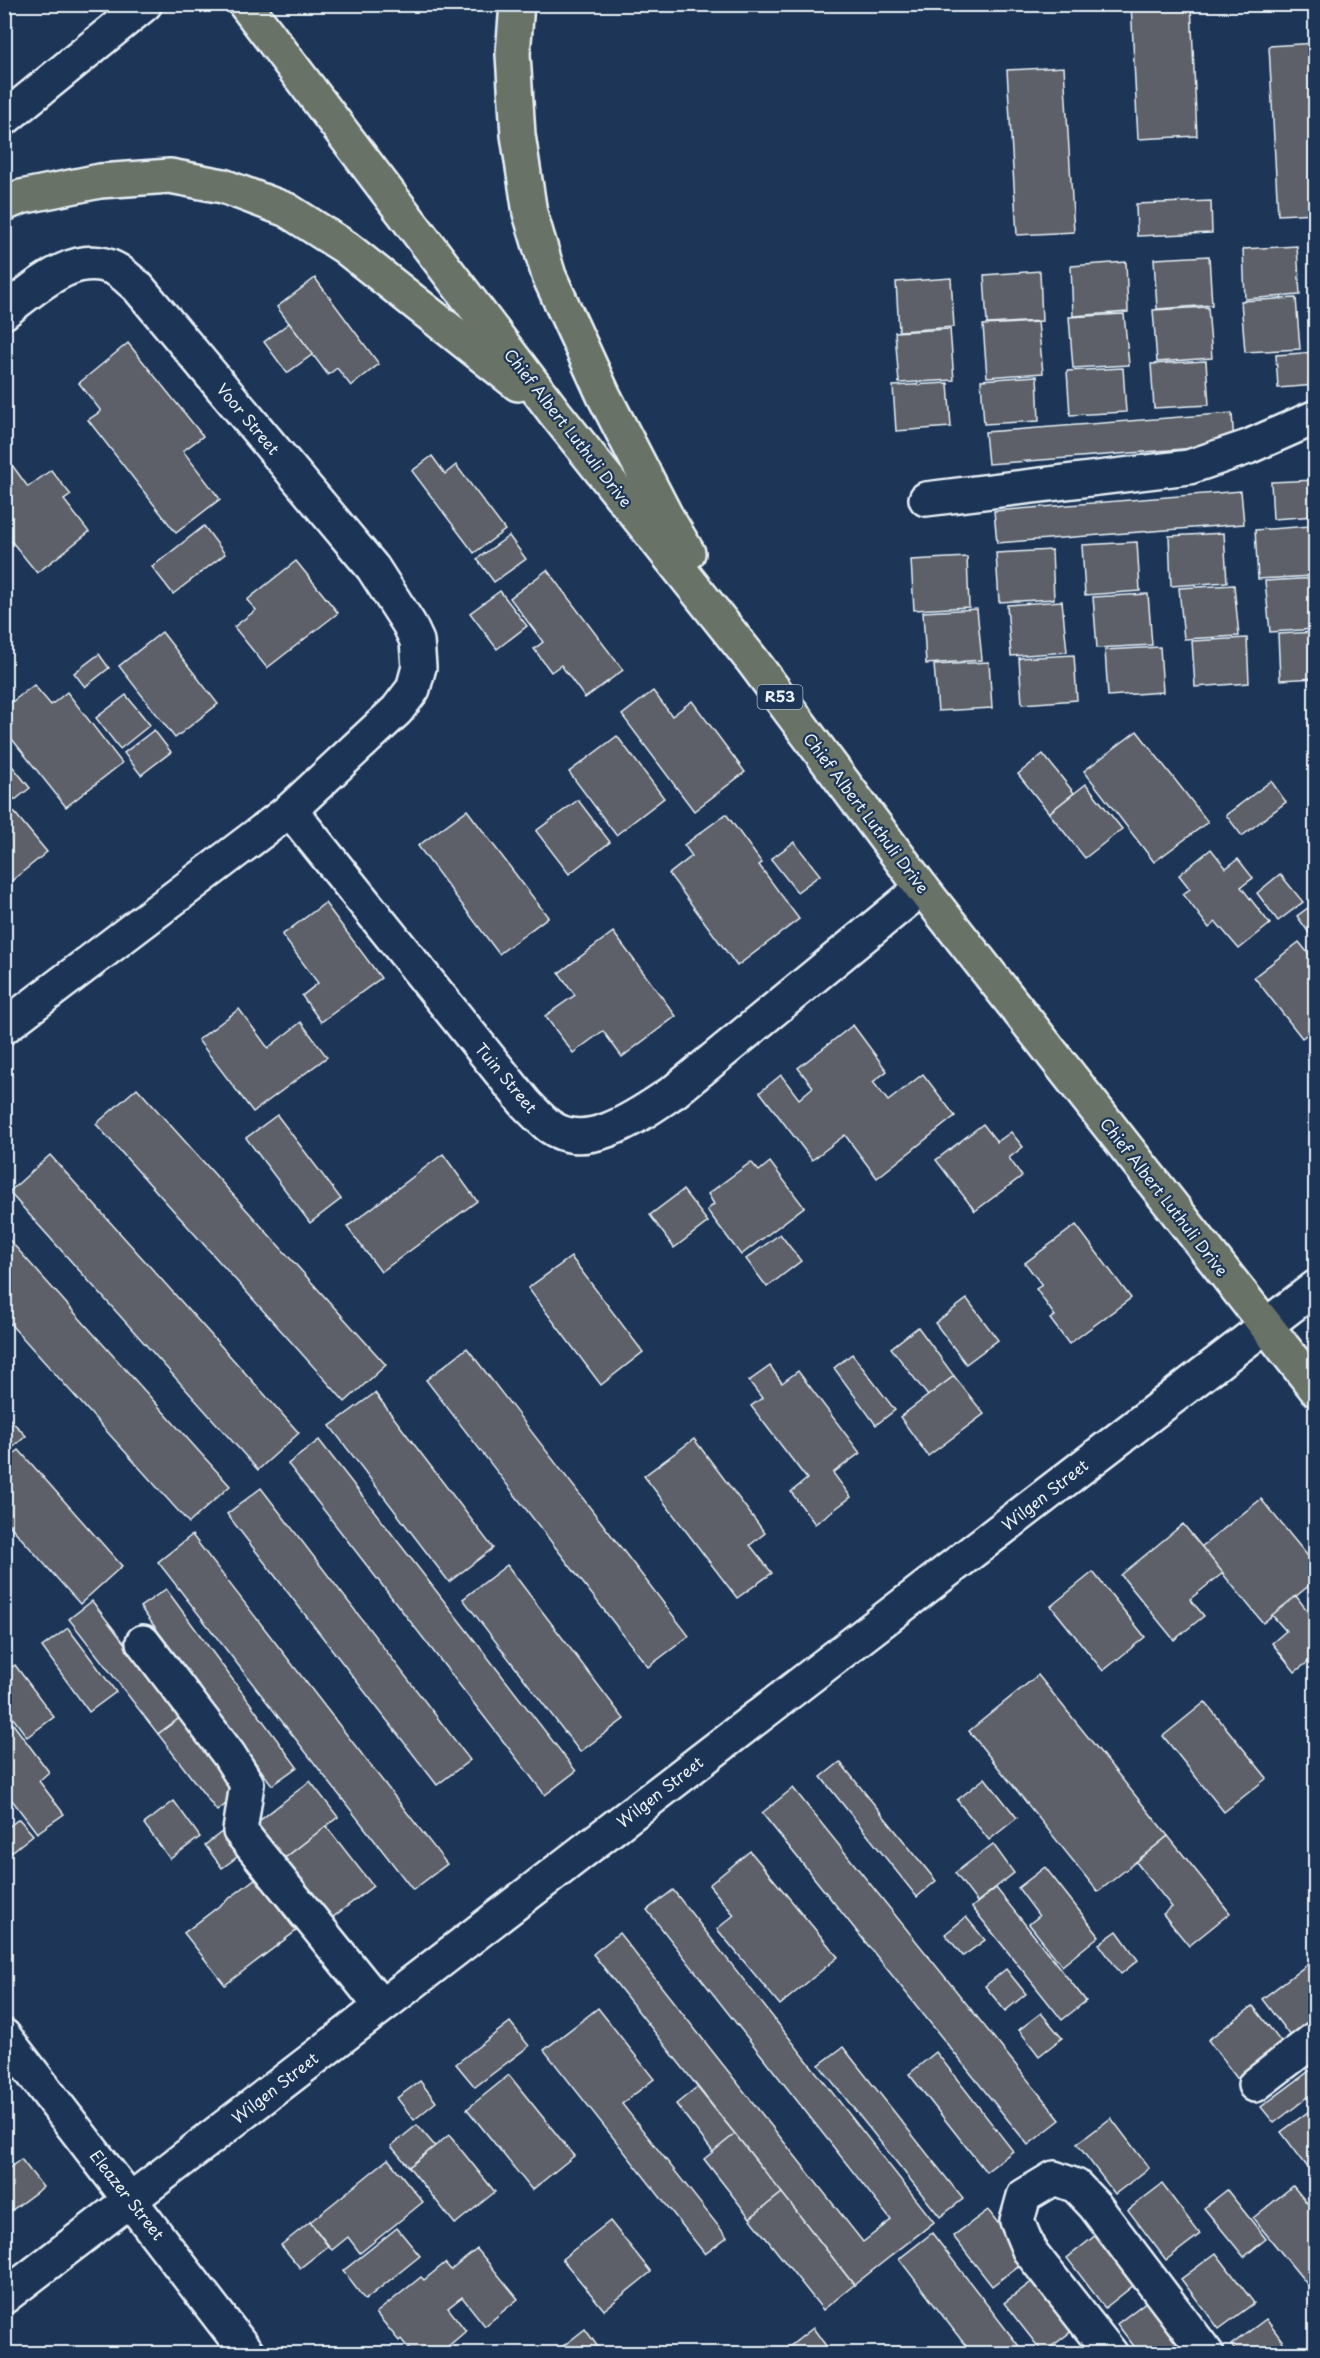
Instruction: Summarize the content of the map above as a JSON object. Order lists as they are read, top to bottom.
{
  "streets": {
    "main road": ["Chief Albert Luthuli Drive", "R53"],
    "street": [
      "Voor Street",
      "Tuin Street",
      "Wilgen Street",
      "Eleazer Street"
    ]
  },
  "crossings": [
    ["Voor Street", "Tuin Street"],
    ["Chief Albert Luthuli Drive", "Tuin Street"],
    ["Chief Albert Luthuli Drive", "Wilgen Street"],
    ["Wilgen Street", "Eleazer Street"]
  ]
}
